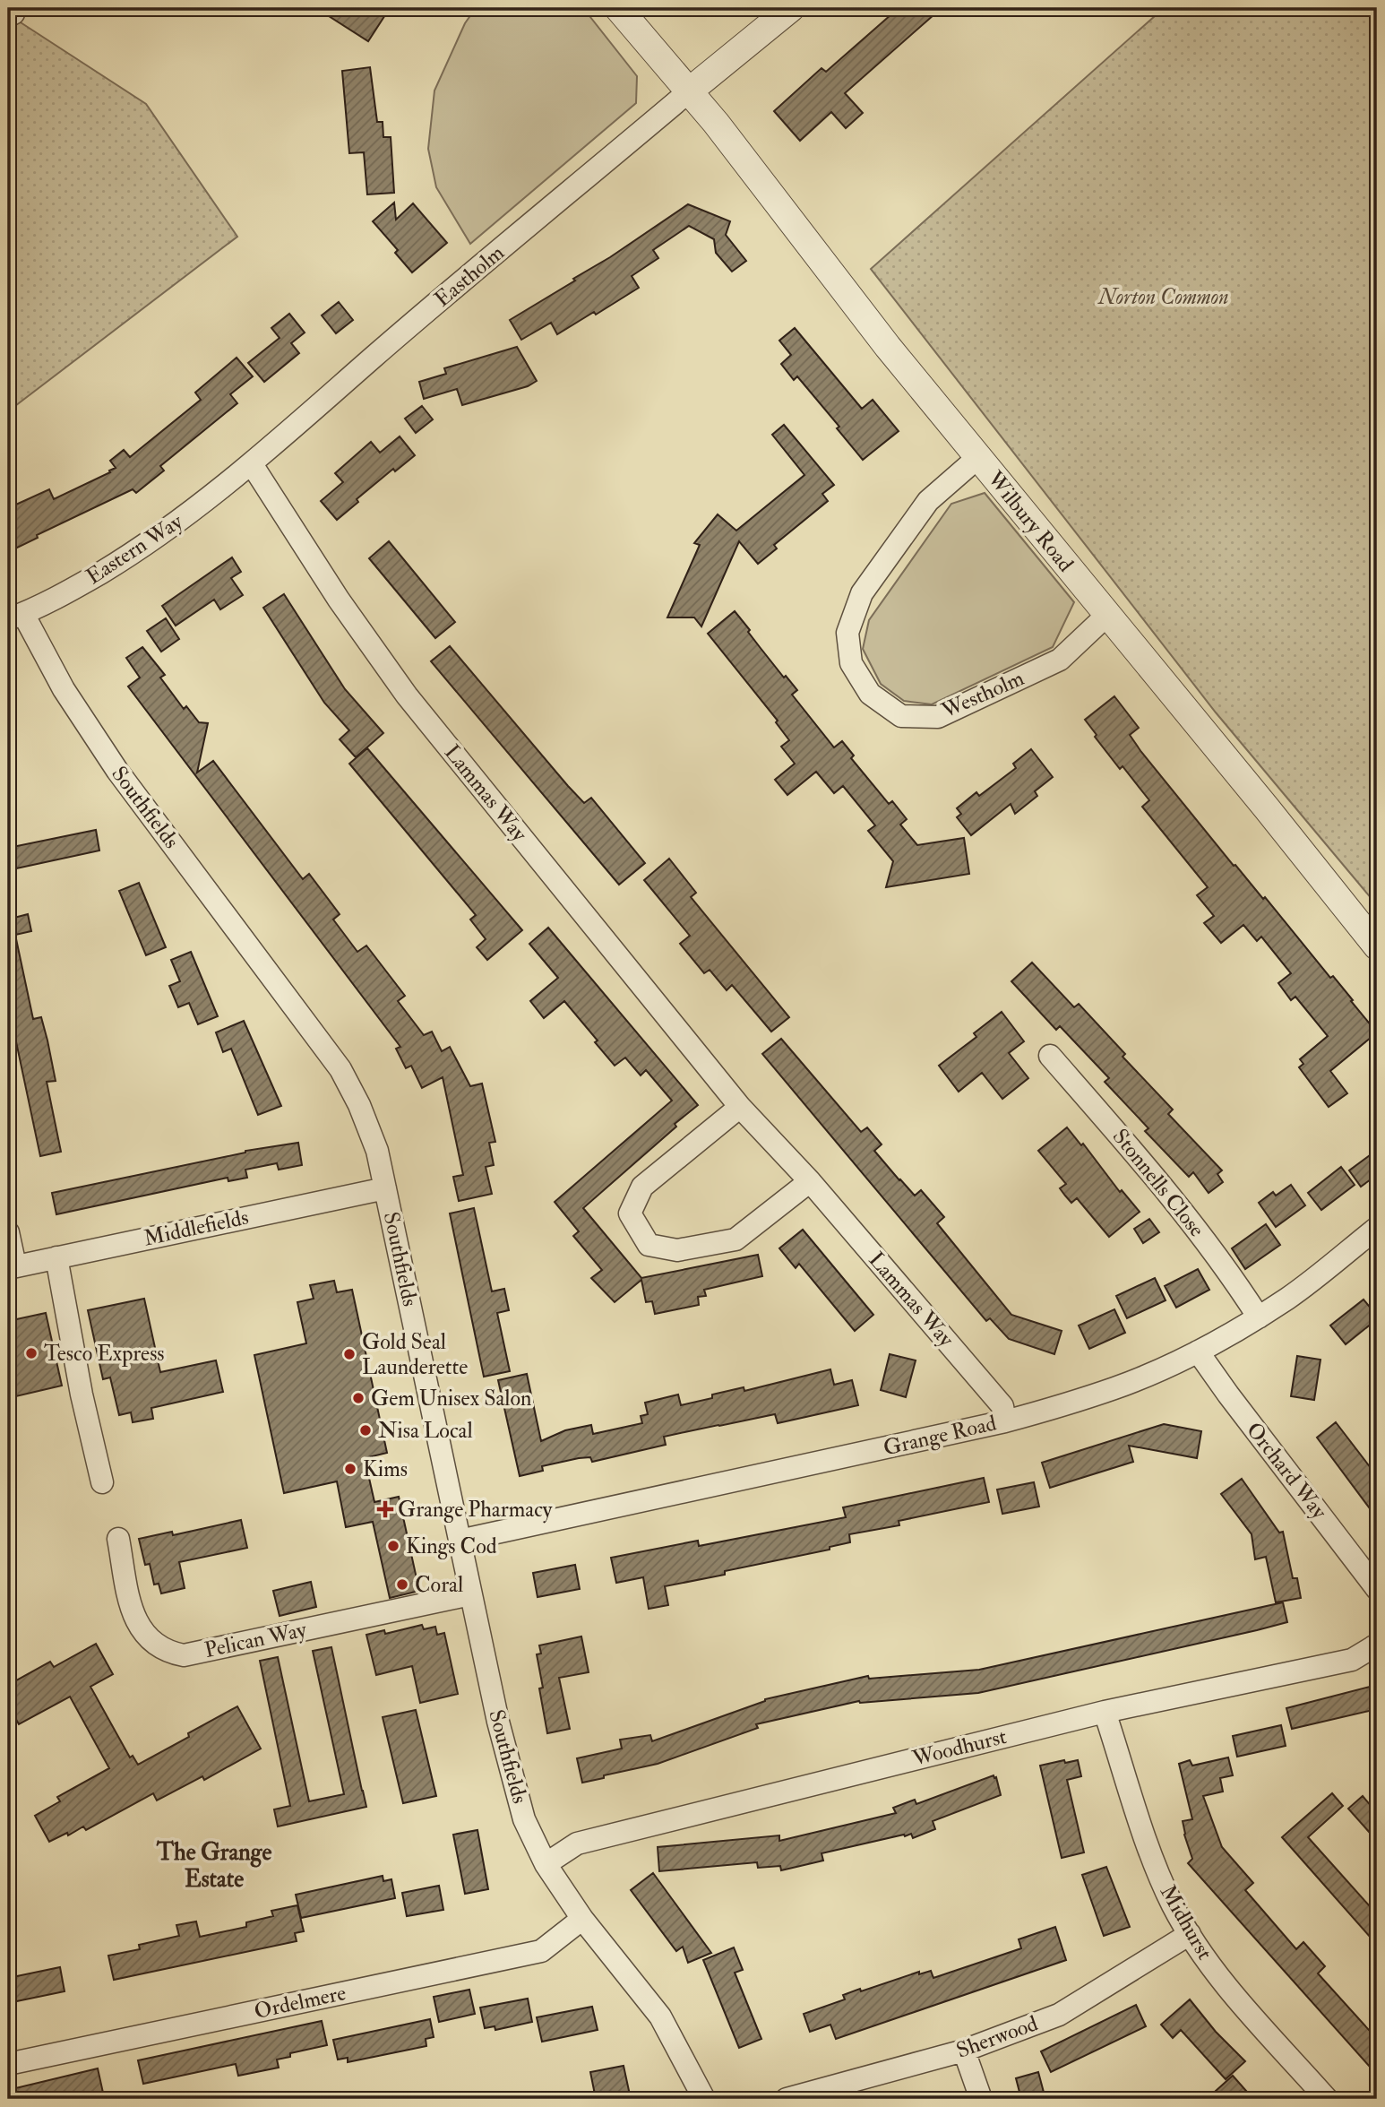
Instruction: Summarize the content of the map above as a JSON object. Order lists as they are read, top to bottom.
{
  "streets": {
    "street": [
      "Eastholm",
      "Wilbury Road",
      "Eastern Way",
      "Westholm",
      "Lammas Way",
      "Southfields",
      "Stonnells Close",
      "Middlefields",
      "Grange Road",
      "Orchard Way",
      "Pelican Way",
      "Woodhurst",
      "Midhurst",
      "Ordelmere",
      "Sherwood"
    ]
  },
  "crossings": [
    ["Eastholm", "Wilbury Road"],
    ["Eastholm", "Eastern Way"],
    ["Eastholm", "Lammas Way"],
    ["Wilbury Road", "Westholm"],
    ["Eastern Way", "Lammas Way"],
    ["Eastern Way", "Southfields"],
    ["Lammas Way", "Grange Road"],
    ["Southfields", "Middlefields"],
    ["Southfields", "Grange Road"],
    ["Southfields", "Pelican Way"],
    ["Southfields", "Woodhurst"],
    ["Southfields", "Ordelmere"],
    ["Stonnells Close", "Grange Road"],
    ["Grange Road", "Orchard Way"],
    ["Woodhurst", "Midhurst"],
    ["Midhurst", "Sherwood"]
  ],
  "districts": ["The Grange Estate"],
  "parks": ["Norton Common"],
  "places": {
    "other": [
      "Tesco Express",
      "Gold Seal Launderette",
      "Gem Unisex Salon",
      "Nisa Local",
      "Kims",
      "Kings Cod",
      "Coral"
    ],
    "health": ["Grange Pharmacy"]
  }
}
